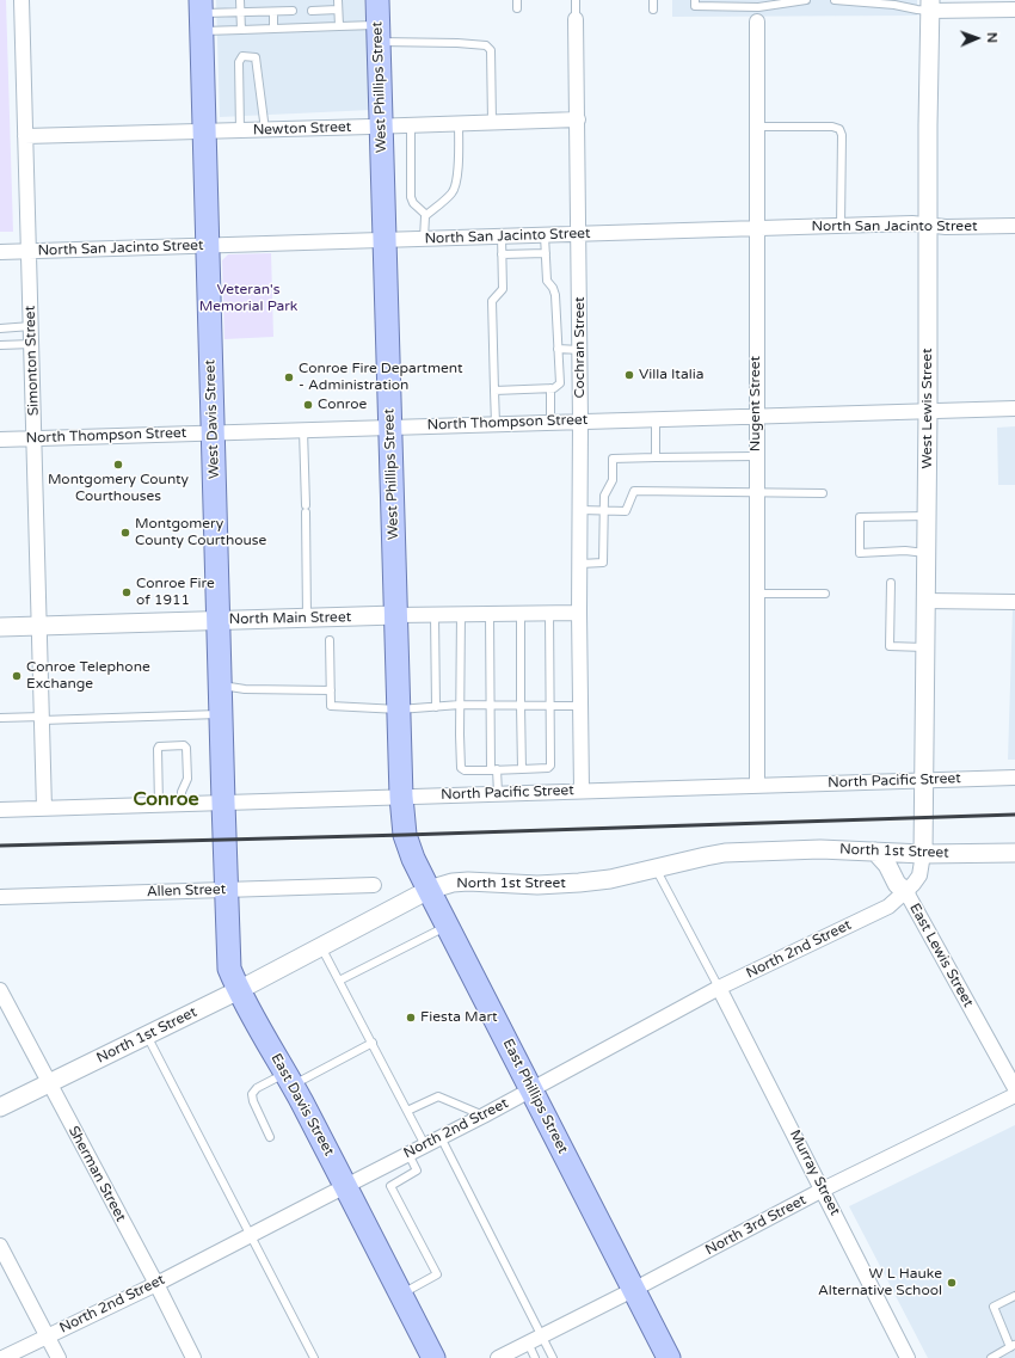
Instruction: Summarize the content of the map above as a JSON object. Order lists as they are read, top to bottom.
{
  "streets": {
    "main road": [
      "West Phillips Street",
      "West Davis Street",
      "East Phillips Street",
      "East Davis Street"
    ],
    "street": [
      "Newton Street",
      "North San Jacinto Street",
      "Cochran Street",
      "Simonton Street",
      "Nugent Street",
      "West Lewis Street",
      "North Thompson Street",
      "North Main Street",
      "North Pacific Street",
      "North 1st Street",
      "Allen Street",
      "North 2nd Street",
      "East Lewis Street",
      "Murray Street",
      "Sherman Street",
      "North 3rd Street"
    ]
  },
  "crossings": [
    ["West Phillips Street", "Newton Street"],
    ["West Phillips Street", "North San Jacinto Street"],
    ["West Phillips Street", "North Thompson Street"],
    ["West Phillips Street", "North Main Street"],
    ["West Phillips Street", "North Pacific Street"],
    ["West Phillips Street", "East Phillips Street"],
    ["Newton Street", "Cochran Street"],
    ["Newton Street", "Simonton Street"],
    ["Newton Street", "West Davis Street"],
    ["North San Jacinto Street", "Cochran Street"],
    ["North San Jacinto Street", "Simonton Street"],
    ["North San Jacinto Street", "Nugent Street"],
    ["North San Jacinto Street", "West Lewis Street"],
    ["North San Jacinto Street", "West Davis Street"],
    ["Cochran Street", "North Thompson Street"],
    ["Cochran Street", "North Main Street"],
    ["Cochran Street", "North Pacific Street"],
    ["Simonton Street", "North Thompson Street"],
    ["Simonton Street", "North Main Street"],
    ["Simonton Street", "North Pacific Street"],
    ["Nugent Street", "North Thompson Street"],
    ["Nugent Street", "North Pacific Street"],
    ["West Lewis Street", "North Thompson Street"],
    ["West Lewis Street", "North Pacific Street"],
    ["West Lewis Street", "East Lewis Street"],
    ["West Davis Street", "North Thompson Street"],
    ["West Davis Street", "North Main Street"],
    ["West Davis Street", "North Pacific Street"],
    ["West Davis Street", "East Davis Street"],
    ["North 1st Street", "East Lewis Street"],
    ["North 1st Street", "East Phillips Street"],
    ["North 1st Street", "East Davis Street"],
    ["North 1st Street", "Sherman Street"],
    ["Allen Street", "East Davis Street"],
    ["North 2nd Street", "East Lewis Street"],
    ["North 2nd Street", "East Phillips Street"],
    ["North 2nd Street", "East Davis Street"],
    ["North 2nd Street", "Murray Street"],
    ["North 2nd Street", "Sherman Street"],
    ["East Phillips Street", "North 3rd Street"],
    ["Murray Street", "North 3rd Street"]
  ],
  "districts": ["Conroe"],
  "parks": ["Veteran's Memorial Park"],
  "places": [
    "Villa Italia",
    "Conroe Fire Department - Administration",
    "Conroe",
    "Montgomery County Courthouses",
    "Montgomery County Courthouse",
    "Conroe Fire of 1911",
    "Conroe Telephone Exchange",
    "Fiesta Mart",
    "W L Hauke Alternative School"
  ],
  "north": "right"
}
